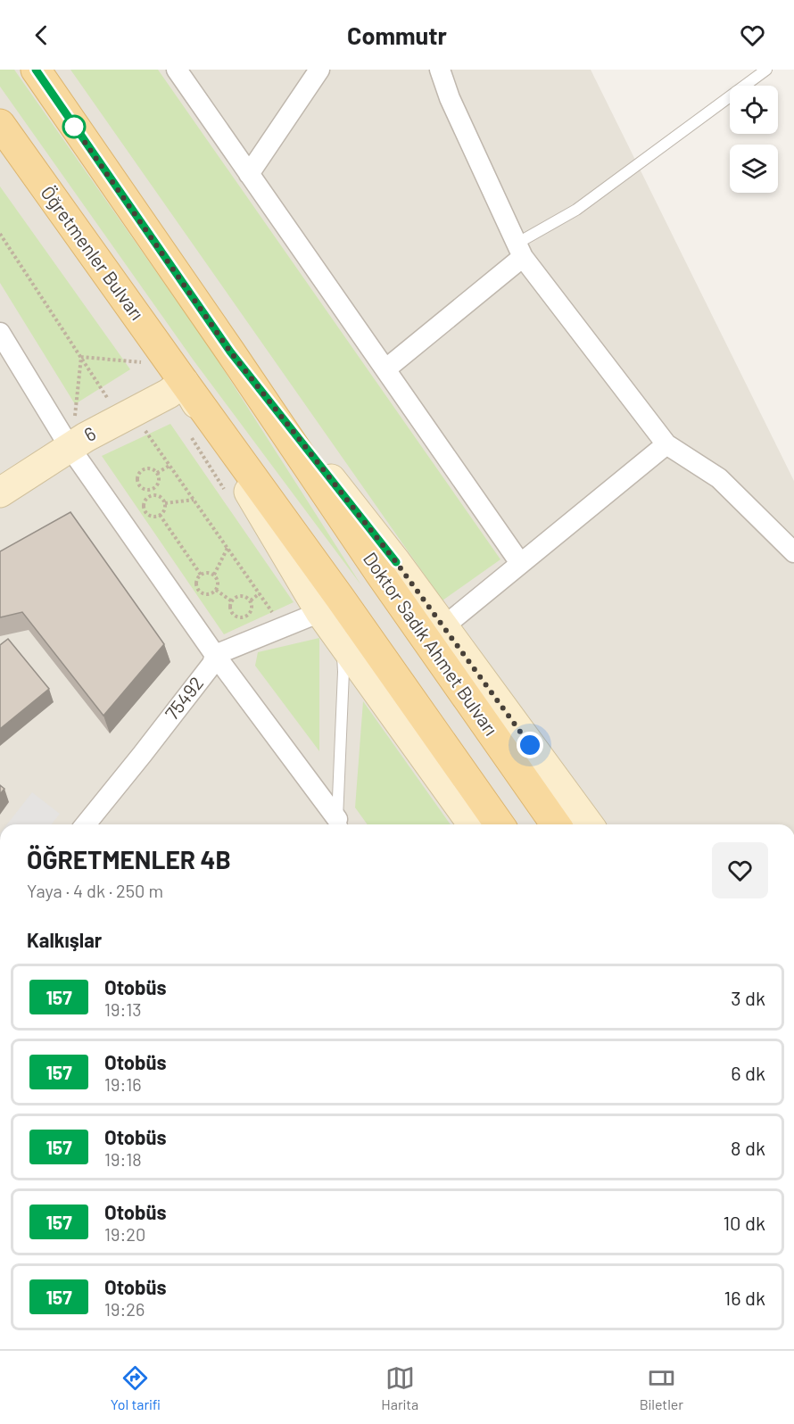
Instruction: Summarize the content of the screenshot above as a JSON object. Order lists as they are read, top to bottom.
{
  "streets": {
    "main road": ["Öğretmenler Bulvarı", "6", "Doktor Sadık Ahmet Bulvarı"],
    "street": ["75492"]
  },
  "crossings": [
    ["Öğretmenler Bulvarı", "6"]
  ],
  "lines": ["bus line 157"],
  "page": {
    "header": "Commutr",
    "heading": [
      ["ÖĞRETMENLER 4B", "Yaya · 4 dk · 250 m"],
      "Kalkışlar"
    ],
    "list": [
      {
        "mark": "157",
        "name": "Otobüs",
        "note": "19:13",
        "value": "3 dk"
      },
      {
        "mark": "157",
        "name": "Otobüs",
        "note": "19:16",
        "value": "6 dk"
      },
      {
        "mark": "157",
        "name": "Otobüs",
        "note": "19:18",
        "value": "8 dk"
      },
      {
        "mark": "157",
        "name": "Otobüs",
        "note": "19:20",
        "value": "10 dk"
      },
      {
        "mark": "157",
        "name": "Otobüs",
        "note": "19:26",
        "value": "16 dk"
      }
    ],
    "tabs": ["Yol tarifi", "Harita", "Biletler"]
  }
}
